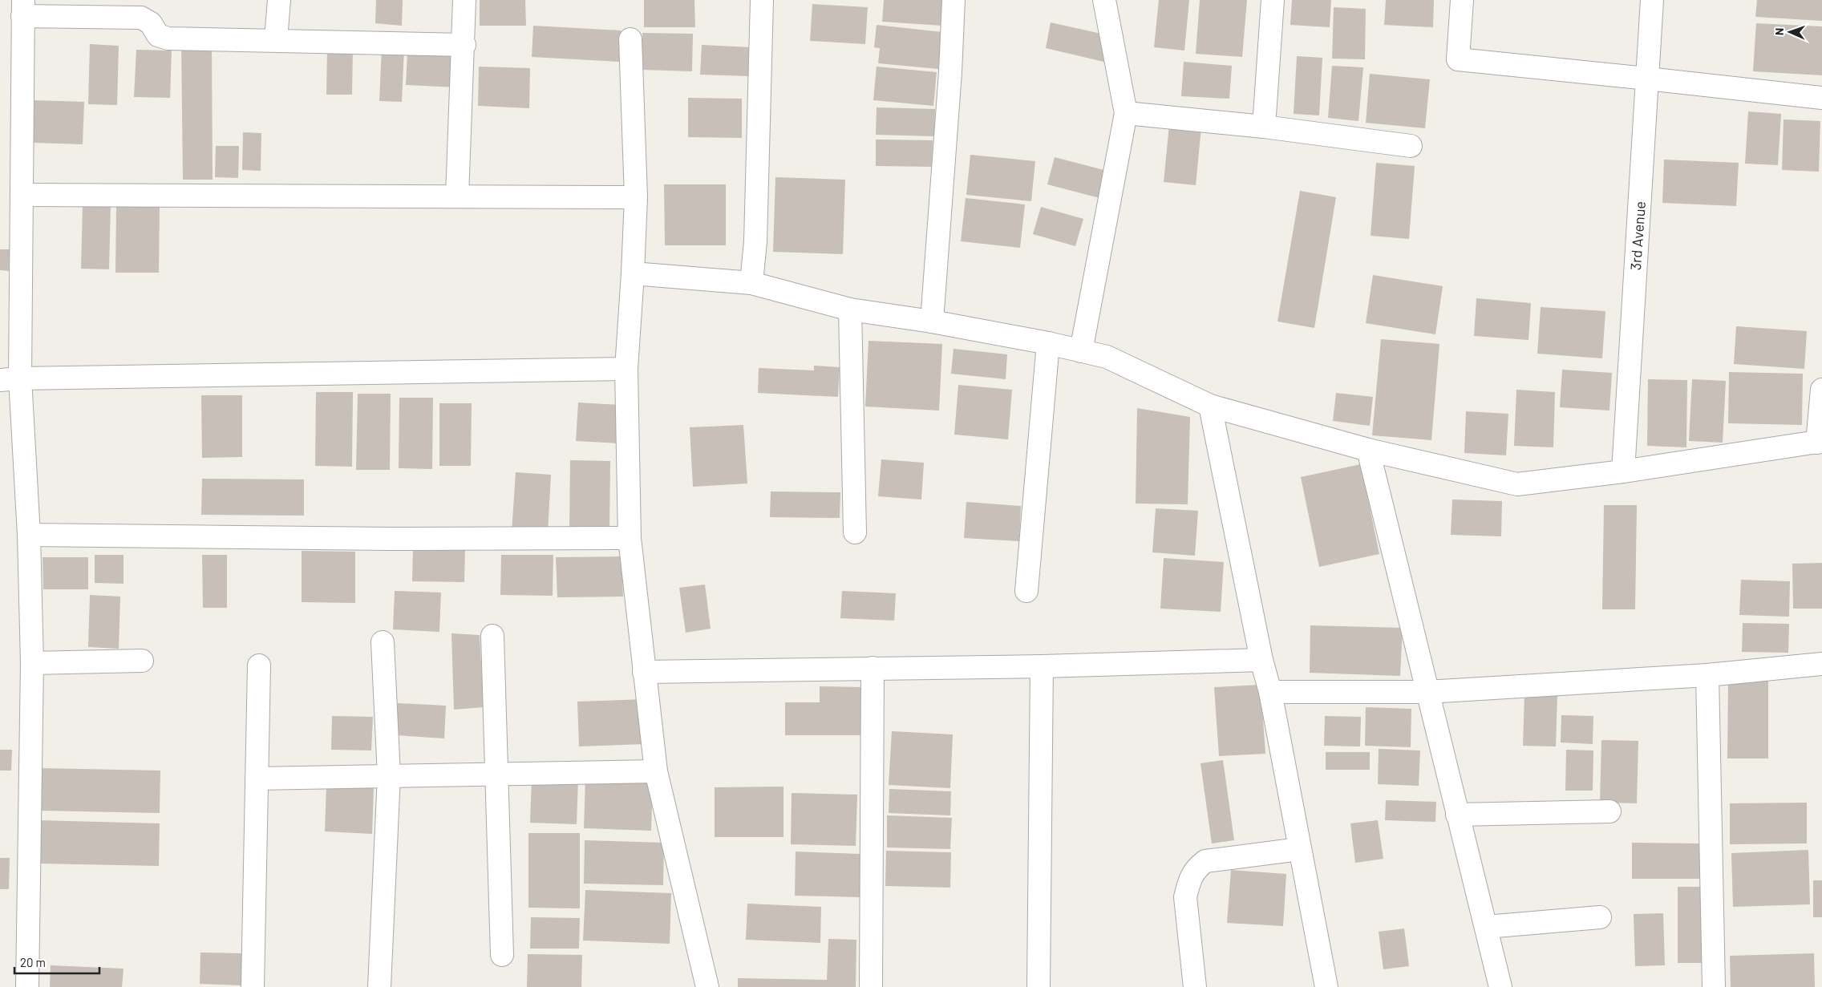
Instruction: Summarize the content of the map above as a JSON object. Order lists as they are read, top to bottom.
{
  "streets": {
    "street": ["3rd Avenue"]
  },
  "scale_bar": "20 m",
  "north": "left"
}
